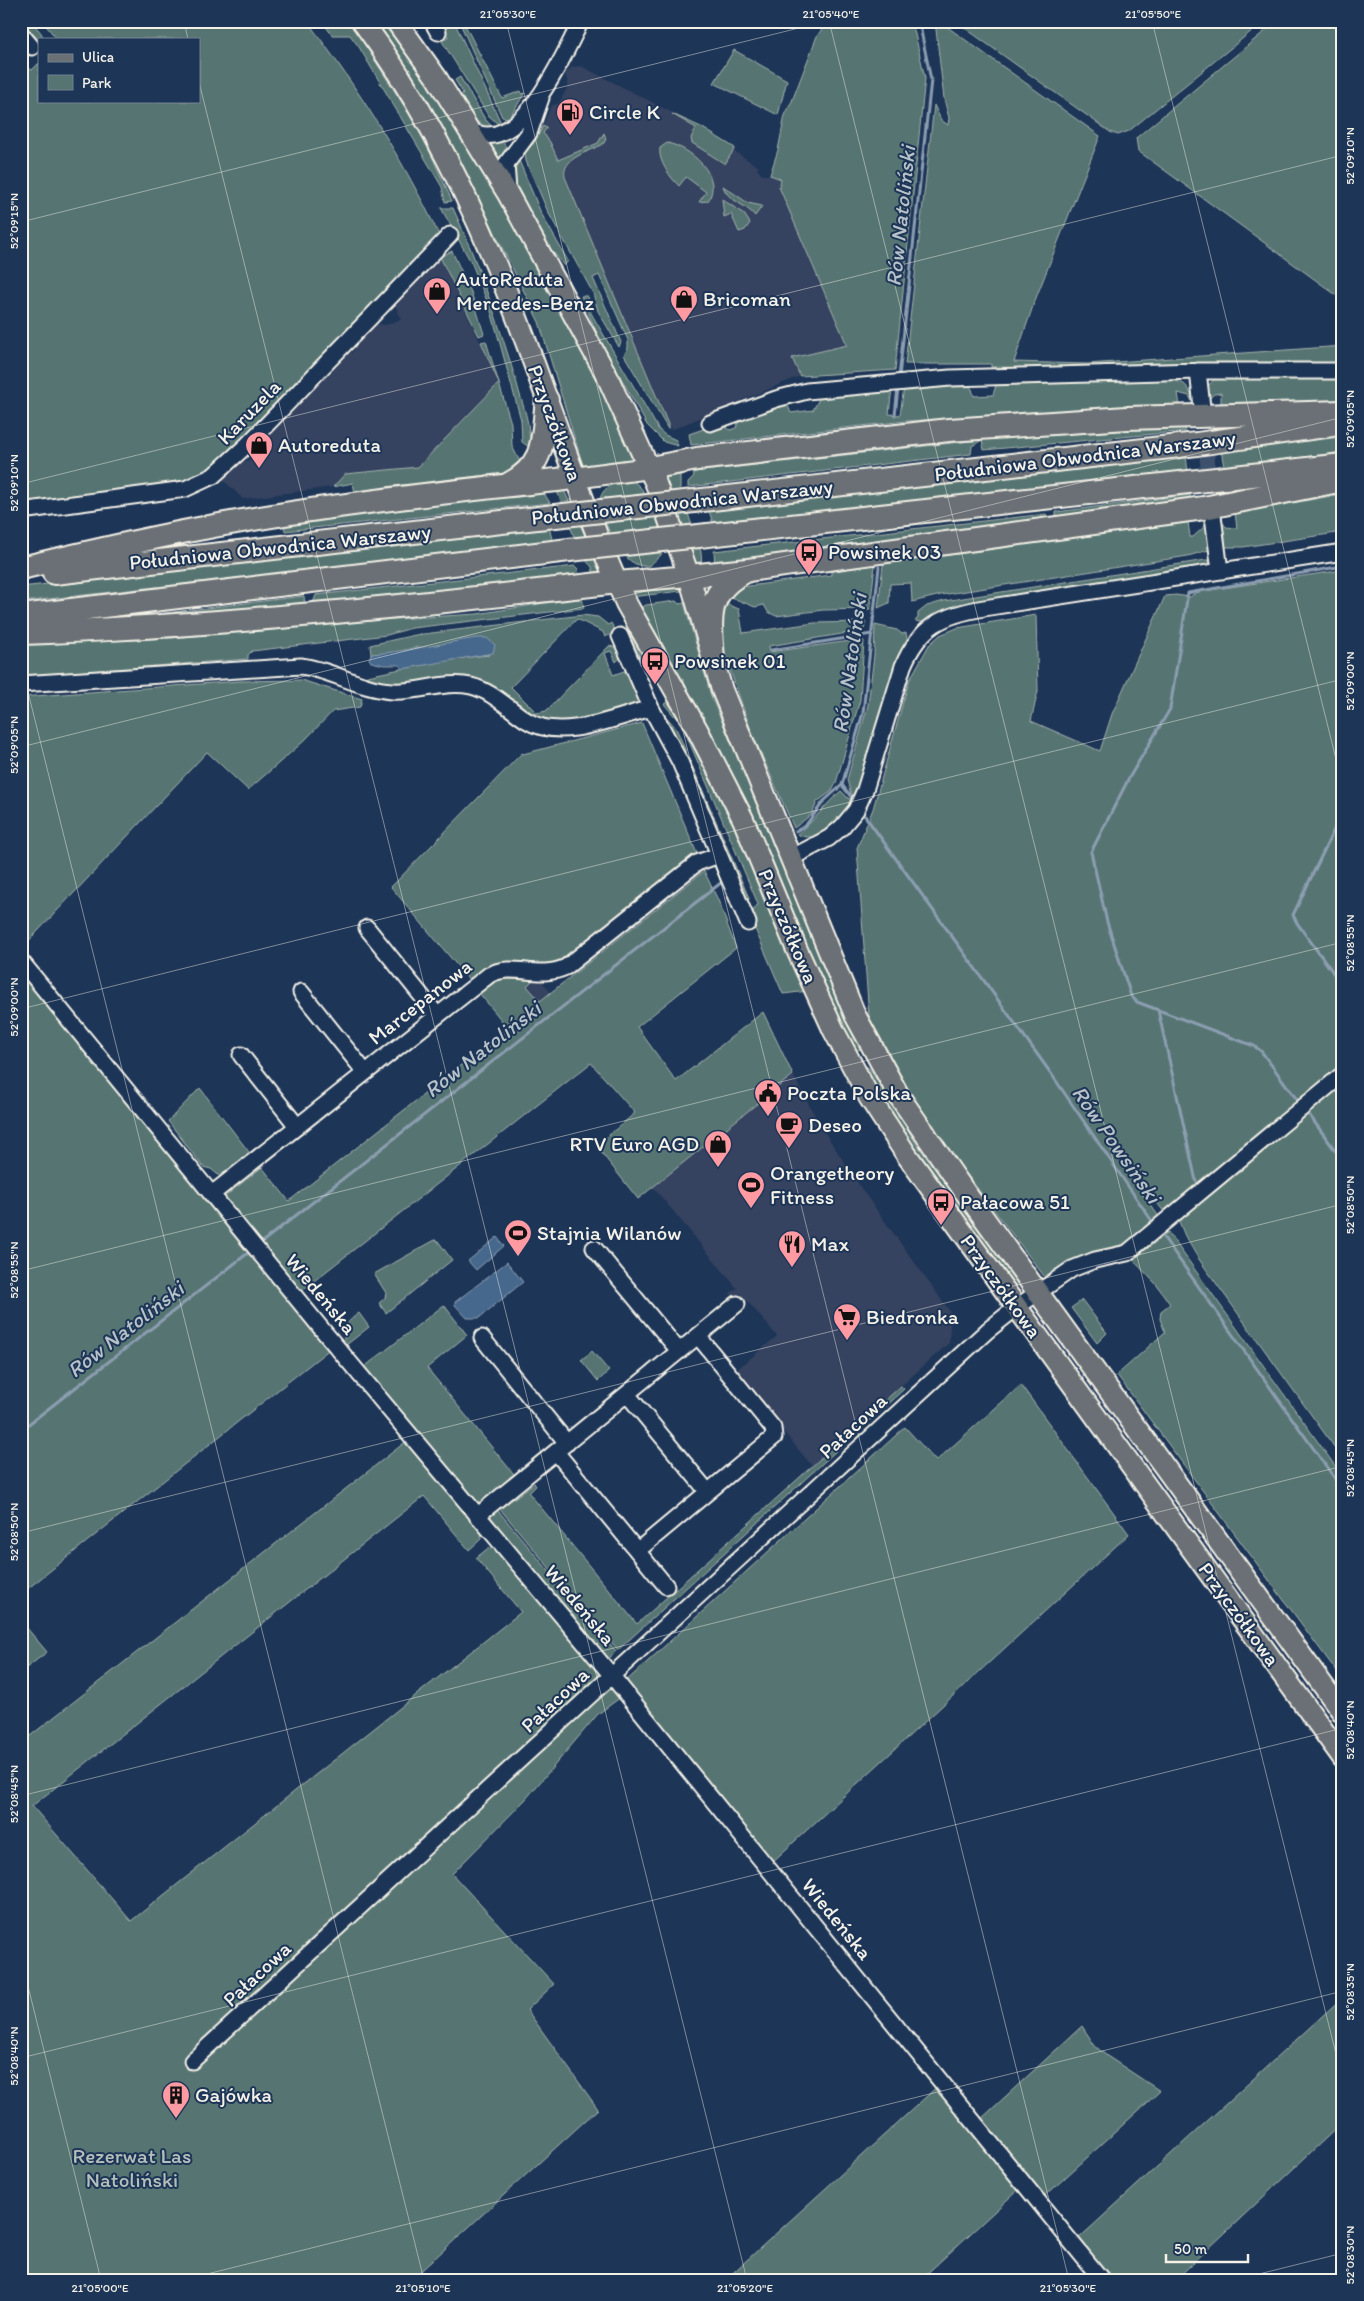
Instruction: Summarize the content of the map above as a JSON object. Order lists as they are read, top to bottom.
{
  "streets": {
    "highway": ["Południowa Obwodnica Warszawy"],
    "main road": ["Przyczółkowa"],
    "street": [
      "Karuzela",
      "Marcepanowa",
      "Wiedeńska",
      "Pałacowa"
    ]
  },
  "crossings": [
    ["Przyczółkowa", "Marcepanowa"],
    ["Przyczółkowa", "Pałacowa"],
    ["Marcepanowa", "Wiedeńska"],
    ["Wiedeńska", "Pałacowa"]
  ],
  "water": ["Rów Natoliński", "Rów Powsiński"],
  "parks": ["Rezerwat Las Natoliński"],
  "places": {
    "fuel station": ["Circle K"],
    "shop": [
      "AutoReduta Mercedes-Benz",
      "Bricoman",
      "Autoreduta",
      "RTV Euro AGD"
    ],
    "bus stop": ["Powsinek 03", "Powsinek 01", "Pałacowa 51"],
    "public building": ["Poczta Polska"],
    "cafe": ["Deseo"],
    "sports": ["Orangetheory Fitness", "Stajnia Wilanów"],
    "restaurant": ["Max"],
    "supermarket": ["Biedronka"],
    "building": ["Gajówka"]
  },
  "legend": ["Ulica", "Park"],
  "scale_bar": "50 m",
  "coordinates": [
    "21°05'30\"E",
    "21°05'40\"E",
    "21°05'50\"E",
    "52°09'10\"N",
    "52°09'15\"N",
    "52°09'05\"N",
    "52°09'00\"N",
    "52°08'55\"N",
    "52°08'50\"N",
    "52°08'45\"N",
    "52°08'40\"N",
    "52°08'35\"N",
    "52°08'30\"N",
    "21°05'00\"E",
    "21°05'10\"E",
    "21°05'20\"E"
  ]
}
